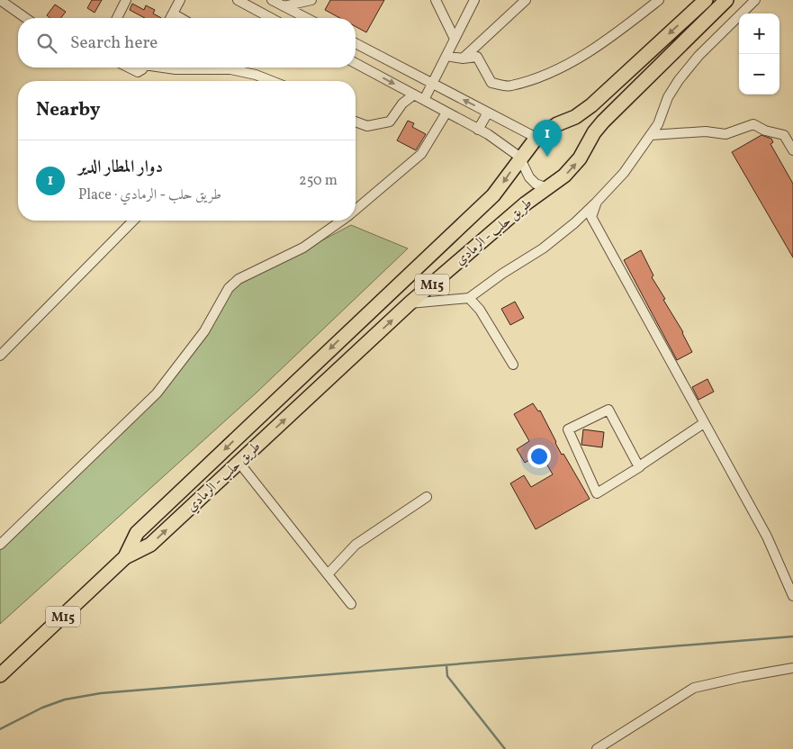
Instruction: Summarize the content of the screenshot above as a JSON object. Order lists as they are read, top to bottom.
{
  "streets": {
    "highway": ["طريق حلب - الرمادي", "M15"]
  },
  "page": {
    "map_buttons": ["+", "−"],
    "search": "Search here",
    "heading": "Nearby",
    "pins": "1",
    "list": [
      {
        "mark": "1",
        "name": "دوار المطار الدير",
        "note": "Place · طريق حلب - الرمادي",
        "value": "250 m"
      }
    ]
  }
}
